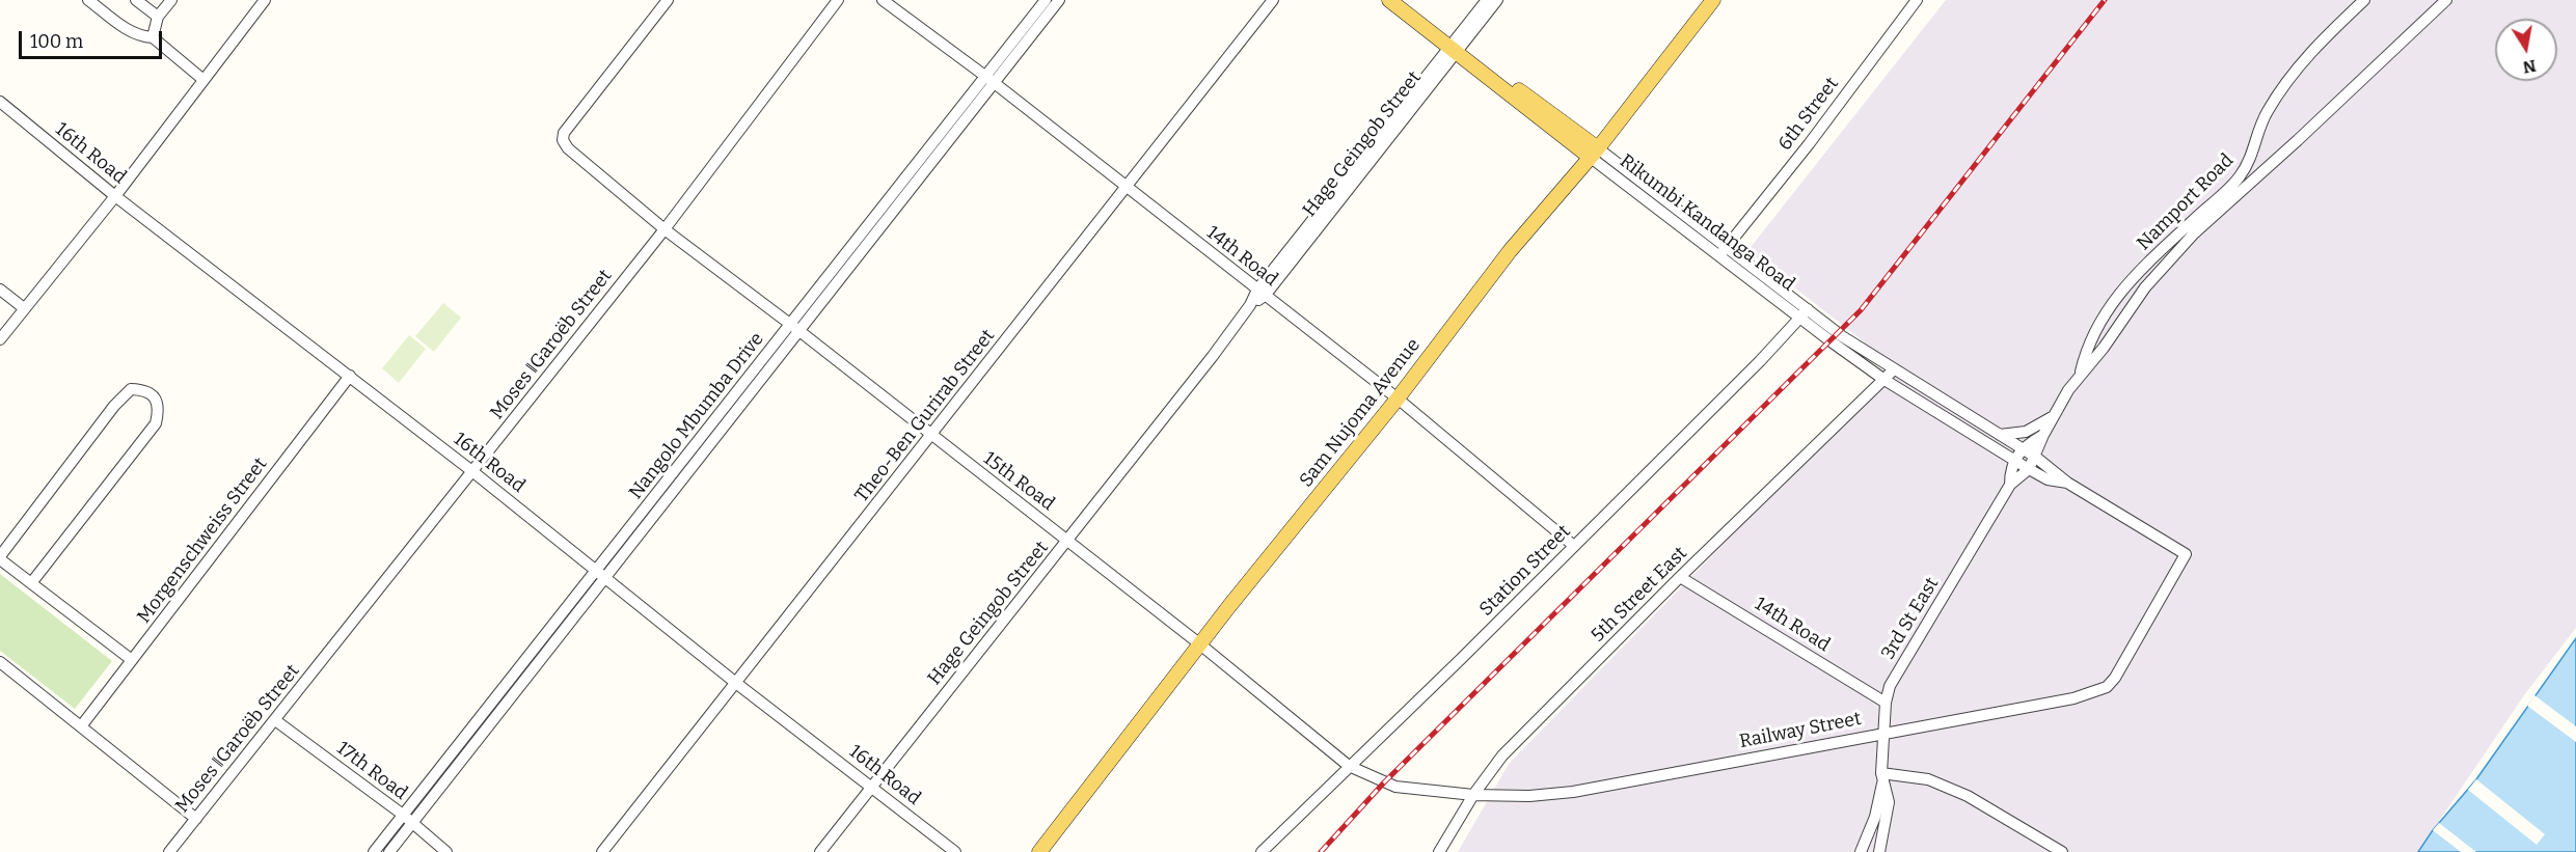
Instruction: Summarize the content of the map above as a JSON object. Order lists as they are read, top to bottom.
{
  "streets": {
    "main road": ["Rikumbi Kandanga Road", "Sam Nujoma Avenue"],
    "street": [
      "6th Street",
      "Hage Geingob Street",
      "16th Road",
      "Namport Road",
      "14th Road",
      "Moses ǁGaroëb Street",
      "Nangolo Mbumba Drive",
      "Theo-Ben Gurirab Street",
      "15th Road",
      "Morgenschweiss Street",
      "Station Street",
      "5th Street East",
      "3rd St East",
      "Railway Street",
      "17th Road"
    ]
  },
  "crossings": [
    ["6th Street", "Rikumbi Kandanga Road"],
    ["Hage Geingob Street", "16th Road"],
    ["Hage Geingob Street", "Rikumbi Kandanga Road"],
    ["Hage Geingob Street", "14th Road"],
    ["Hage Geingob Street", "15th Road"],
    ["16th Road", "Moses ǁGaroëb Street"],
    ["16th Road", "Nangolo Mbumba Drive"],
    ["16th Road", "Theo-Ben Gurirab Street"],
    ["16th Road", "Morgenschweiss Street"],
    ["Namport Road", "Rikumbi Kandanga Road"],
    ["Namport Road", "3rd St East"],
    ["Rikumbi Kandanga Road", "Sam Nujoma Avenue"],
    ["Rikumbi Kandanga Road", "Station Street"],
    ["Rikumbi Kandanga Road", "5th Street East"],
    ["Rikumbi Kandanga Road", "3rd St East"],
    ["14th Road", "Sam Nujoma Avenue"],
    ["14th Road", "Nangolo Mbumba Drive"],
    ["14th Road", "Theo-Ben Gurirab Street"],
    ["14th Road", "Station Street"],
    ["14th Road", "5th Street East"],
    ["14th Road", "3rd St East"],
    ["Moses ǁGaroëb Street", "15th Road"],
    ["Moses ǁGaroëb Street", "17th Road"],
    ["Sam Nujoma Avenue", "15th Road"],
    ["Nangolo Mbumba Drive", "15th Road"],
    ["Nangolo Mbumba Drive", "17th Road"],
    ["Theo-Ben Gurirab Street", "15th Road"],
    ["15th Road", "Station Street"],
    ["15th Road", "Railway Street"],
    ["Station Street", "Railway Street"],
    ["5th Street East", "Railway Street"],
    ["3rd St East", "Railway Street"]
  ],
  "scale_bar": "100 m",
  "north": "bottom"
}
